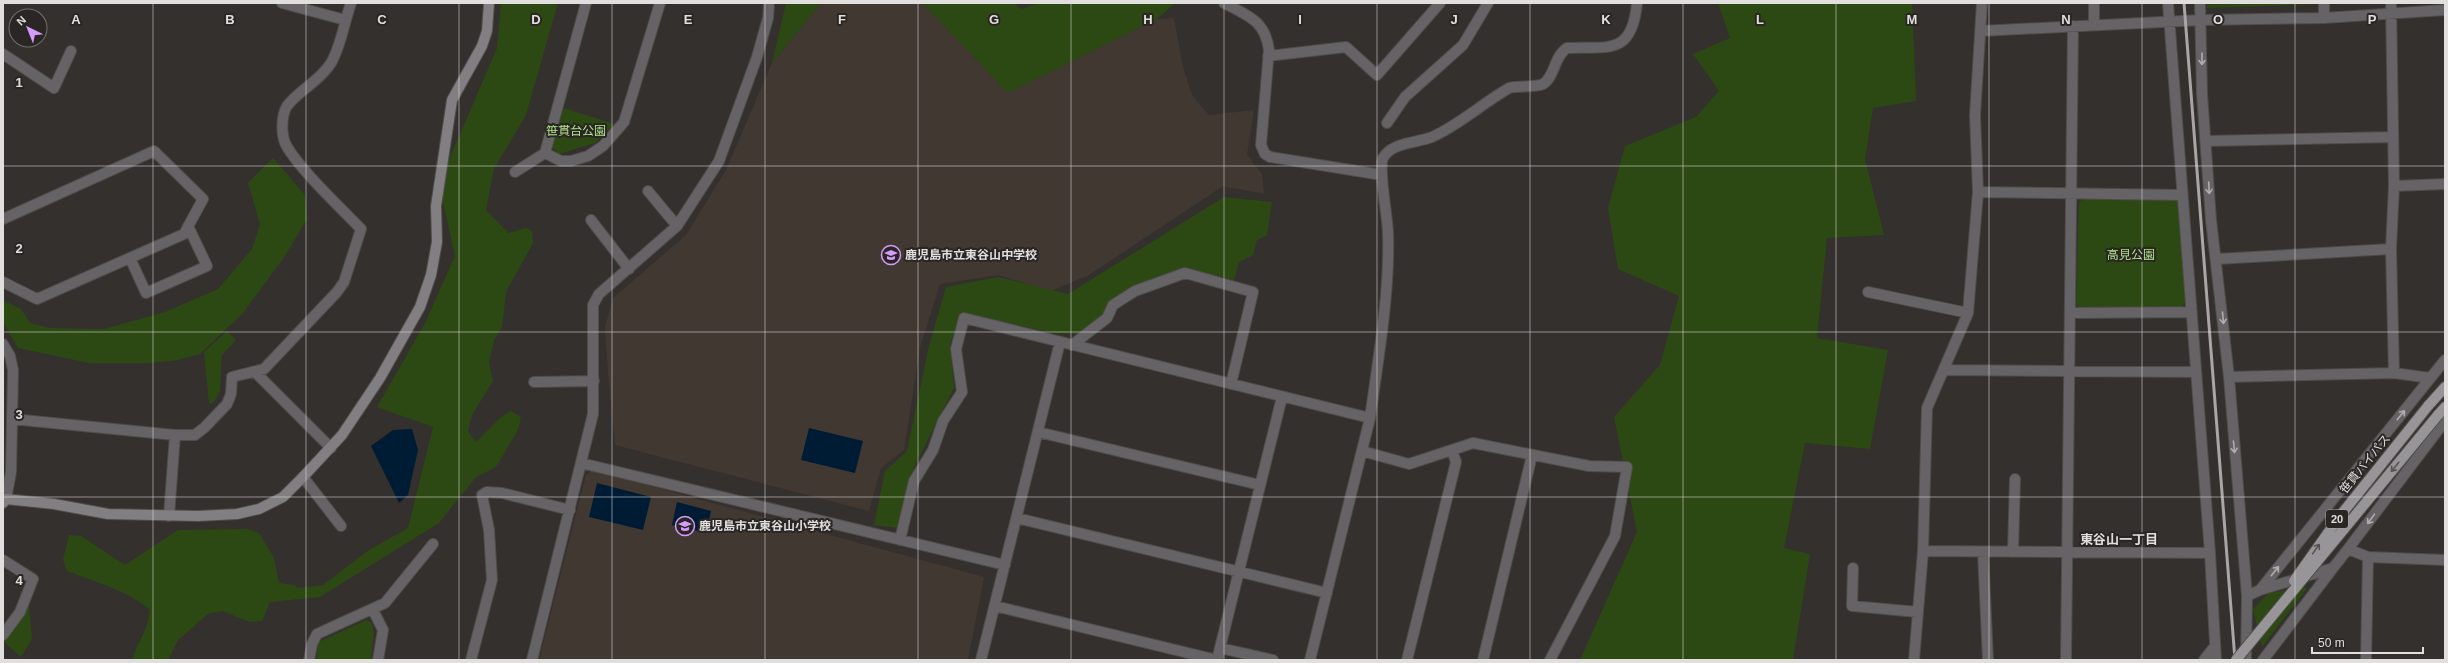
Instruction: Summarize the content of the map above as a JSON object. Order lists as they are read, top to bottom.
{
  "streets": {
    "main road": ["笹貫バイパス", "20"]
  },
  "districts": ["東谷山一丁目"],
  "parks": ["笹貫台公園", "高見公園"],
  "places": {
    "school or university": ["鹿児島市立東谷山中学校", "鹿児島市立東谷山小学校"]
  },
  "scale_bar": "50 m",
  "north": "top left",
  "grid": {
    "columns": [
      "A",
      "B",
      "C",
      "D",
      "E",
      "F",
      "G",
      "H",
      "I",
      "J",
      "K",
      "L",
      "M",
      "N",
      "O",
      "P"
    ],
    "rows": [
      "1",
      "2",
      "3",
      "4"
    ]
  }
}
